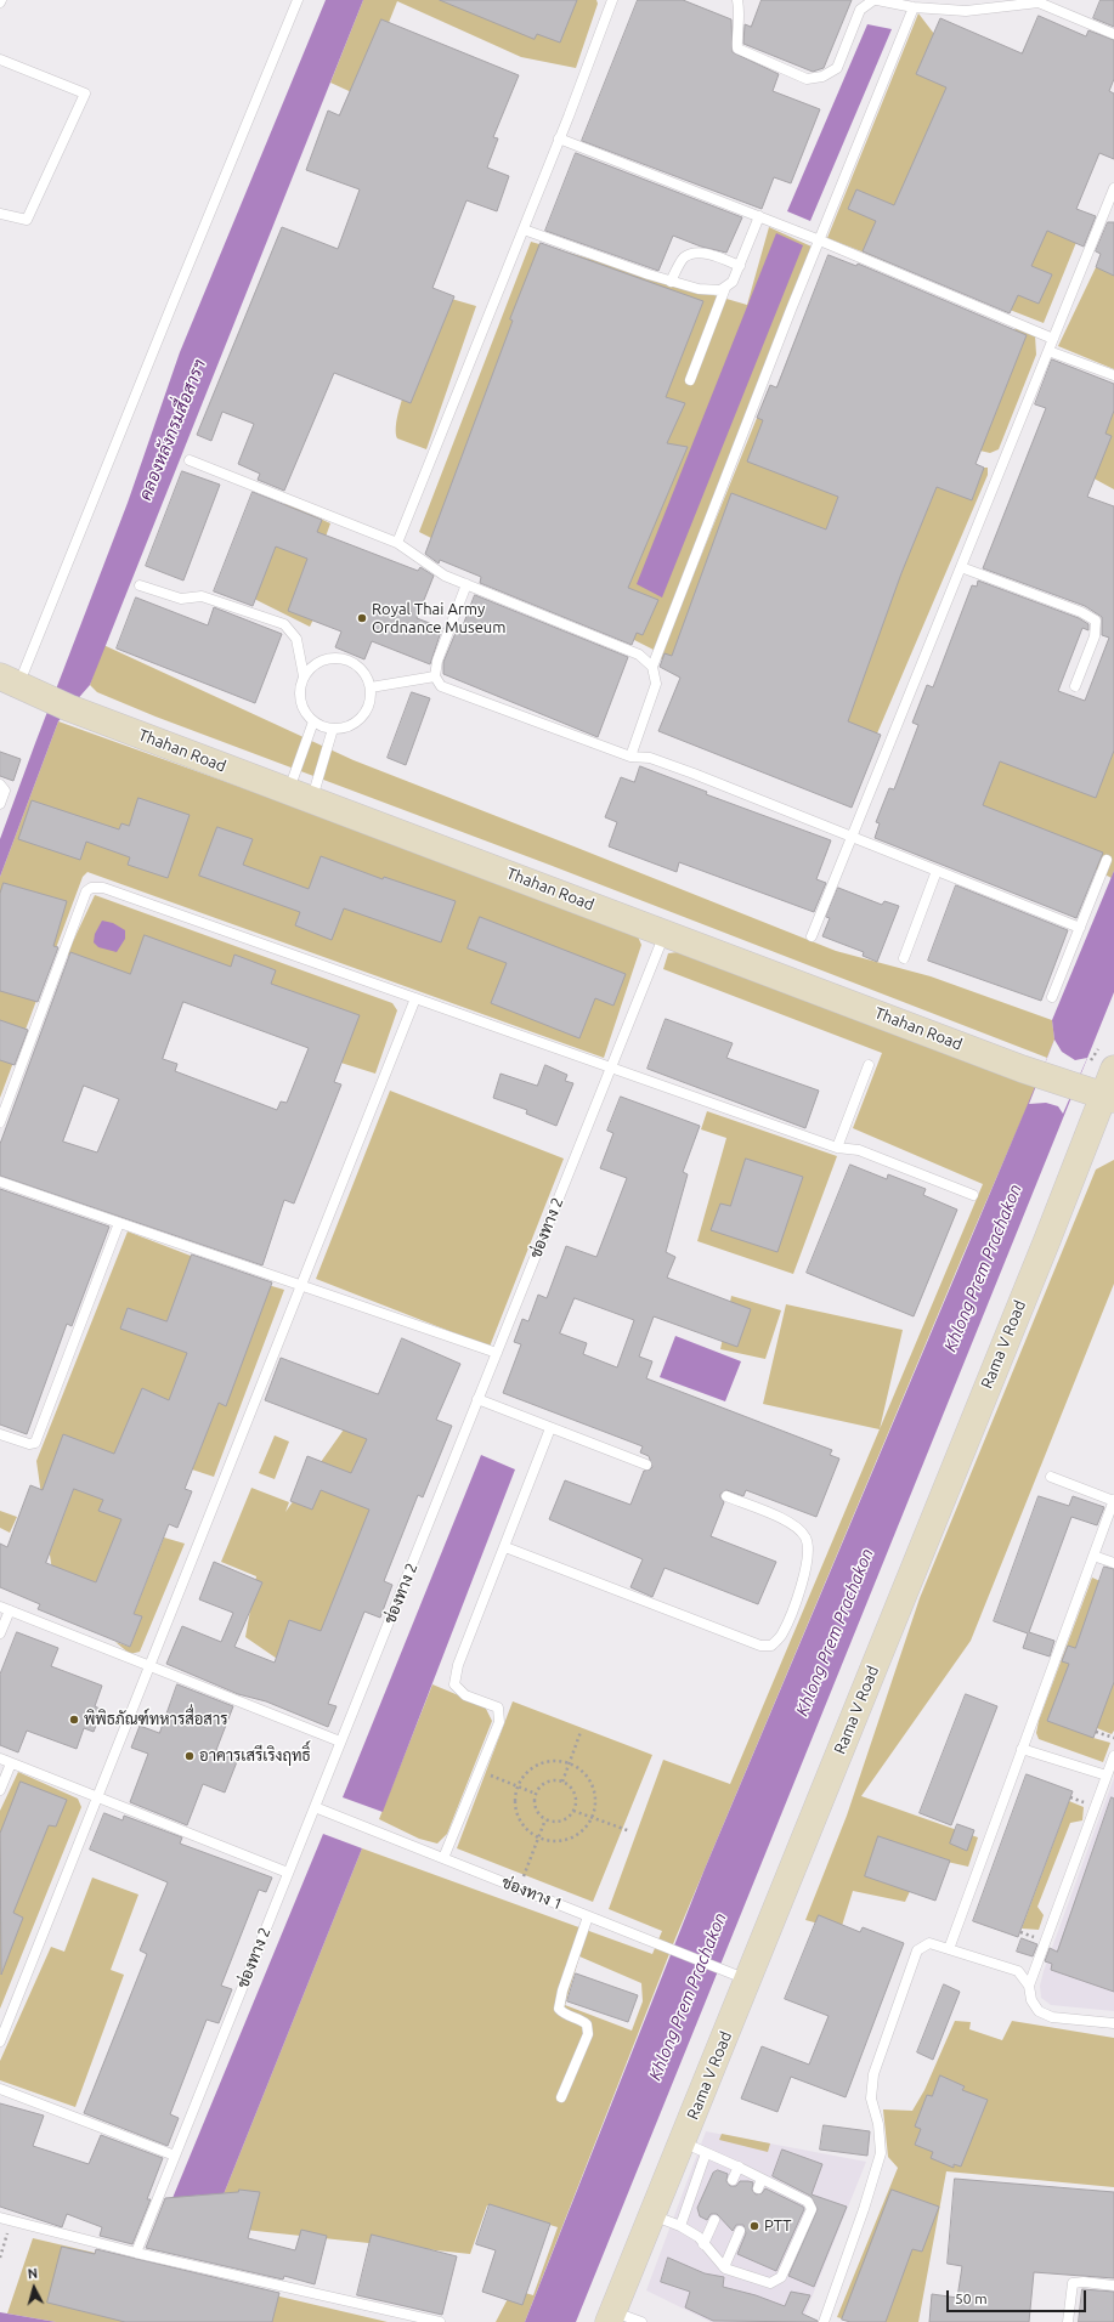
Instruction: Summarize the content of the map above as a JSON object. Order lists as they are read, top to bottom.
{
  "streets": {
    "main road": ["Thahan Road", "Rama V Road"],
    "lane": ["ช่องทาง 2", "ช่องทาง 1"]
  },
  "crossings": [
    ["Thahan Road", "ช่องทาง 2"],
    ["Thahan Road", "Rama V Road"],
    ["ช่องทาง 2", "ช่องทาง 1"],
    ["Rama V Road", "ช่องทาง 1"]
  ],
  "water": ["คลองหลังกรมสื่อสารฯ", "Khlong Prem Prachakon"],
  "places": [
    "Royal Thai Army Ordnance Museum",
    "พิพิธภัณฑ์ทหารสื่อสาร",
    "อาคารเสรีเริงฤทธิ์",
    "PTT"
  ],
  "scale_bar": "50 m",
  "north": "top"
}
